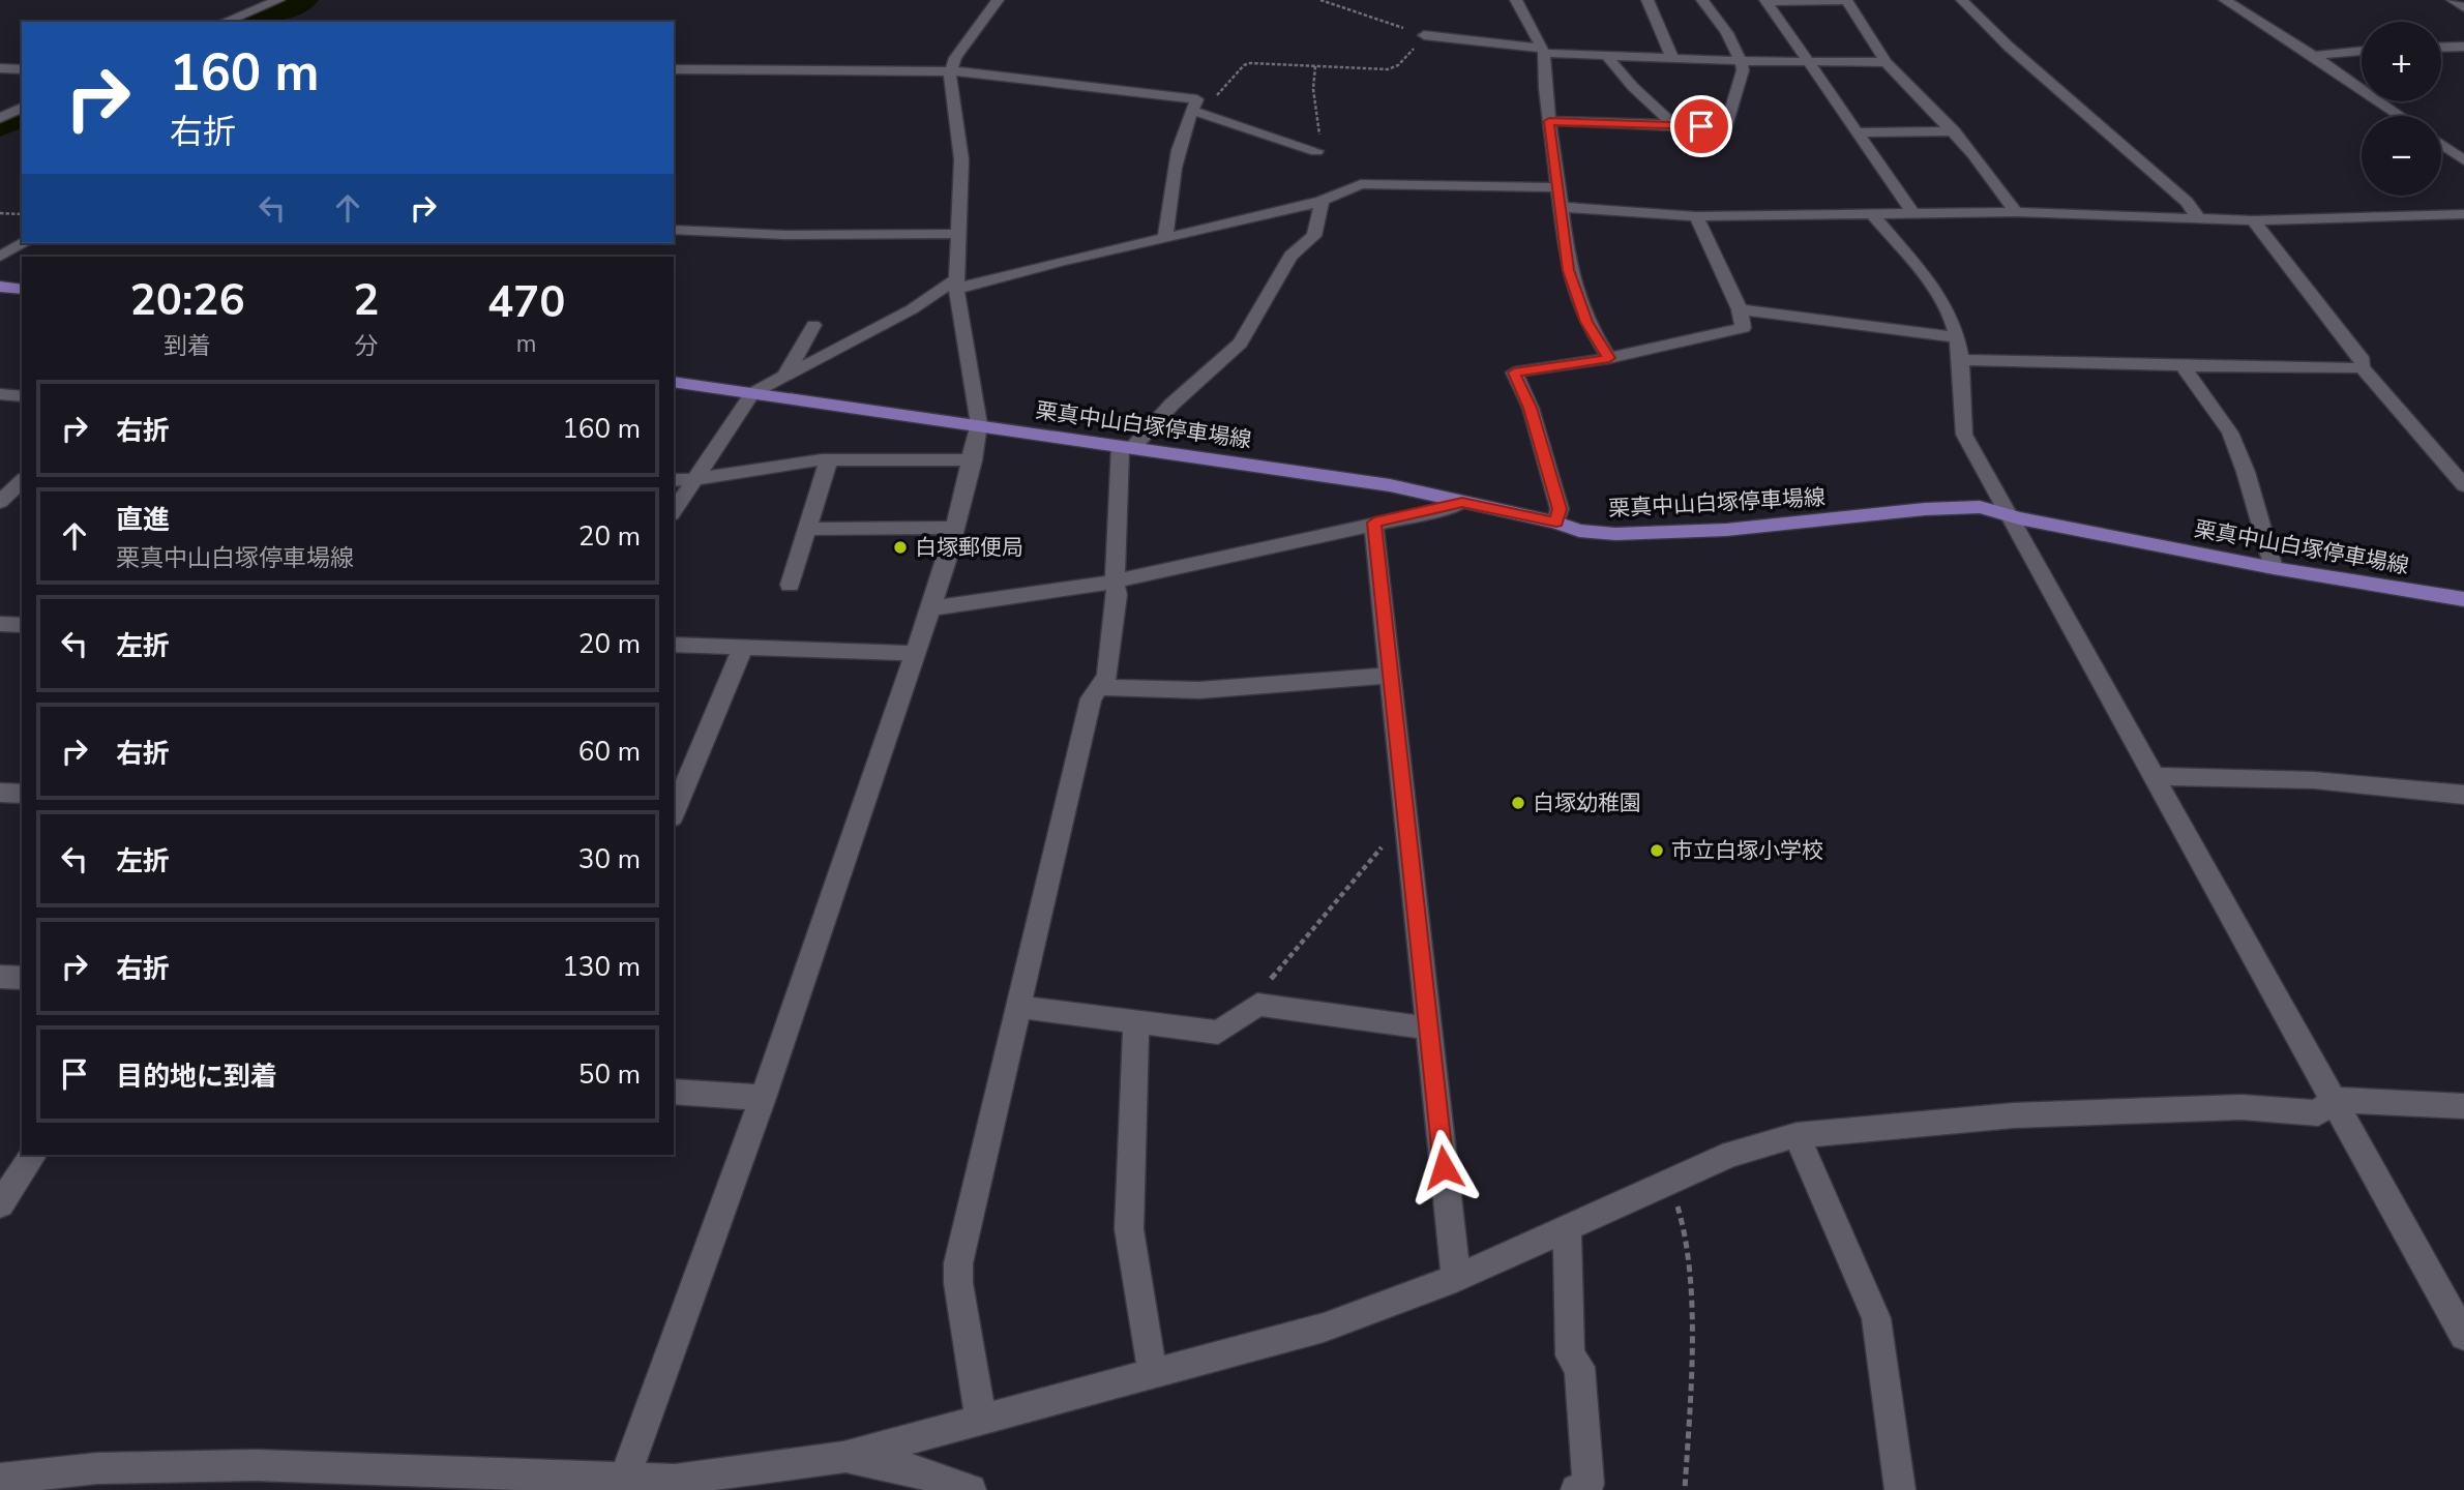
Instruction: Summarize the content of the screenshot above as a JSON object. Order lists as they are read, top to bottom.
{
  "streets": {
    "main road": ["栗真中山白塚停車場線"]
  },
  "places": ["白塚郵便局", "白塚幼稚園", "市立白塚小学校"],
  "page": {
    "map_buttons": ["+", "−"],
    "turn": ["160 m", "右折"],
    "eta": [
      "20:26",
      "到着",
      "2",
      "分",
      "470",
      "m"
    ],
    "list": [
      {
        "name": "右折",
        "value": "160 m"
      },
      {
        "name": "直進",
        "note": "栗真中山白塚停車場線",
        "value": "20 m"
      },
      {
        "name": "左折",
        "value": "20 m"
      },
      {
        "name": "右折",
        "value": "60 m"
      },
      {
        "name": "左折",
        "value": "30 m"
      },
      {
        "name": "右折",
        "value": "130 m"
      },
      {
        "name": "目的地に到着",
        "value": "50 m"
      }
    ]
  }
}
